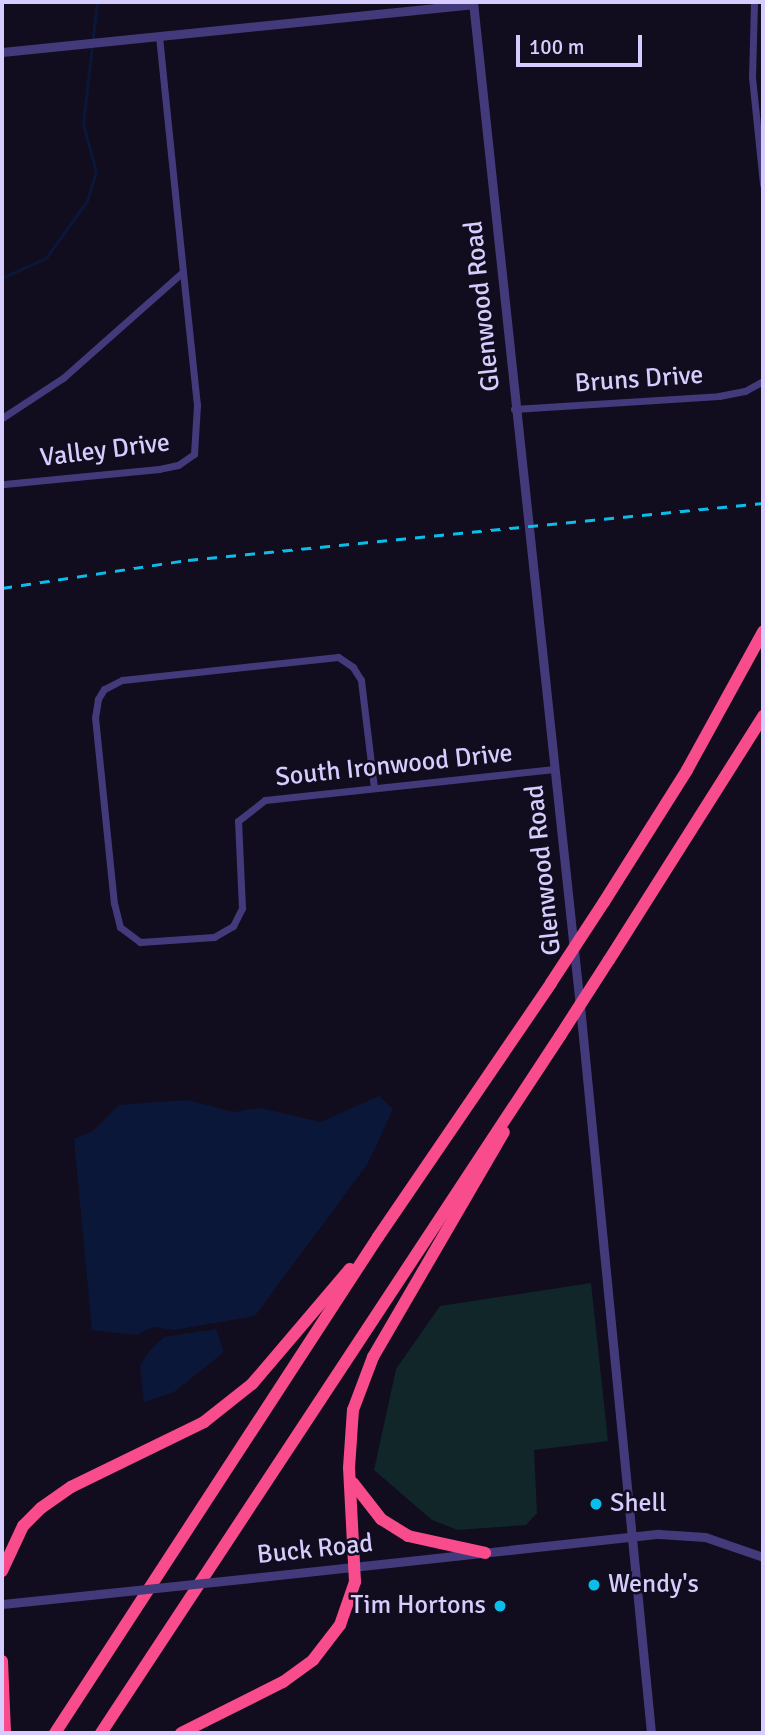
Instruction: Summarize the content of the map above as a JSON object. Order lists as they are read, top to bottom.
{
  "streets": {
    "street": [
      "Glenwood Road",
      "Bruns Drive",
      "Valley Drive",
      "South Ironwood Drive",
      "Buck Road"
    ]
  },
  "crossings": [
    ["Glenwood Road", "Bruns Drive"],
    ["Glenwood Road", "South Ironwood Drive"],
    ["Glenwood Road", "Buck Road"]
  ],
  "places": ["Shell", "Wendy's", "Tim Hortons"],
  "scale_bar": "100 m"
}
